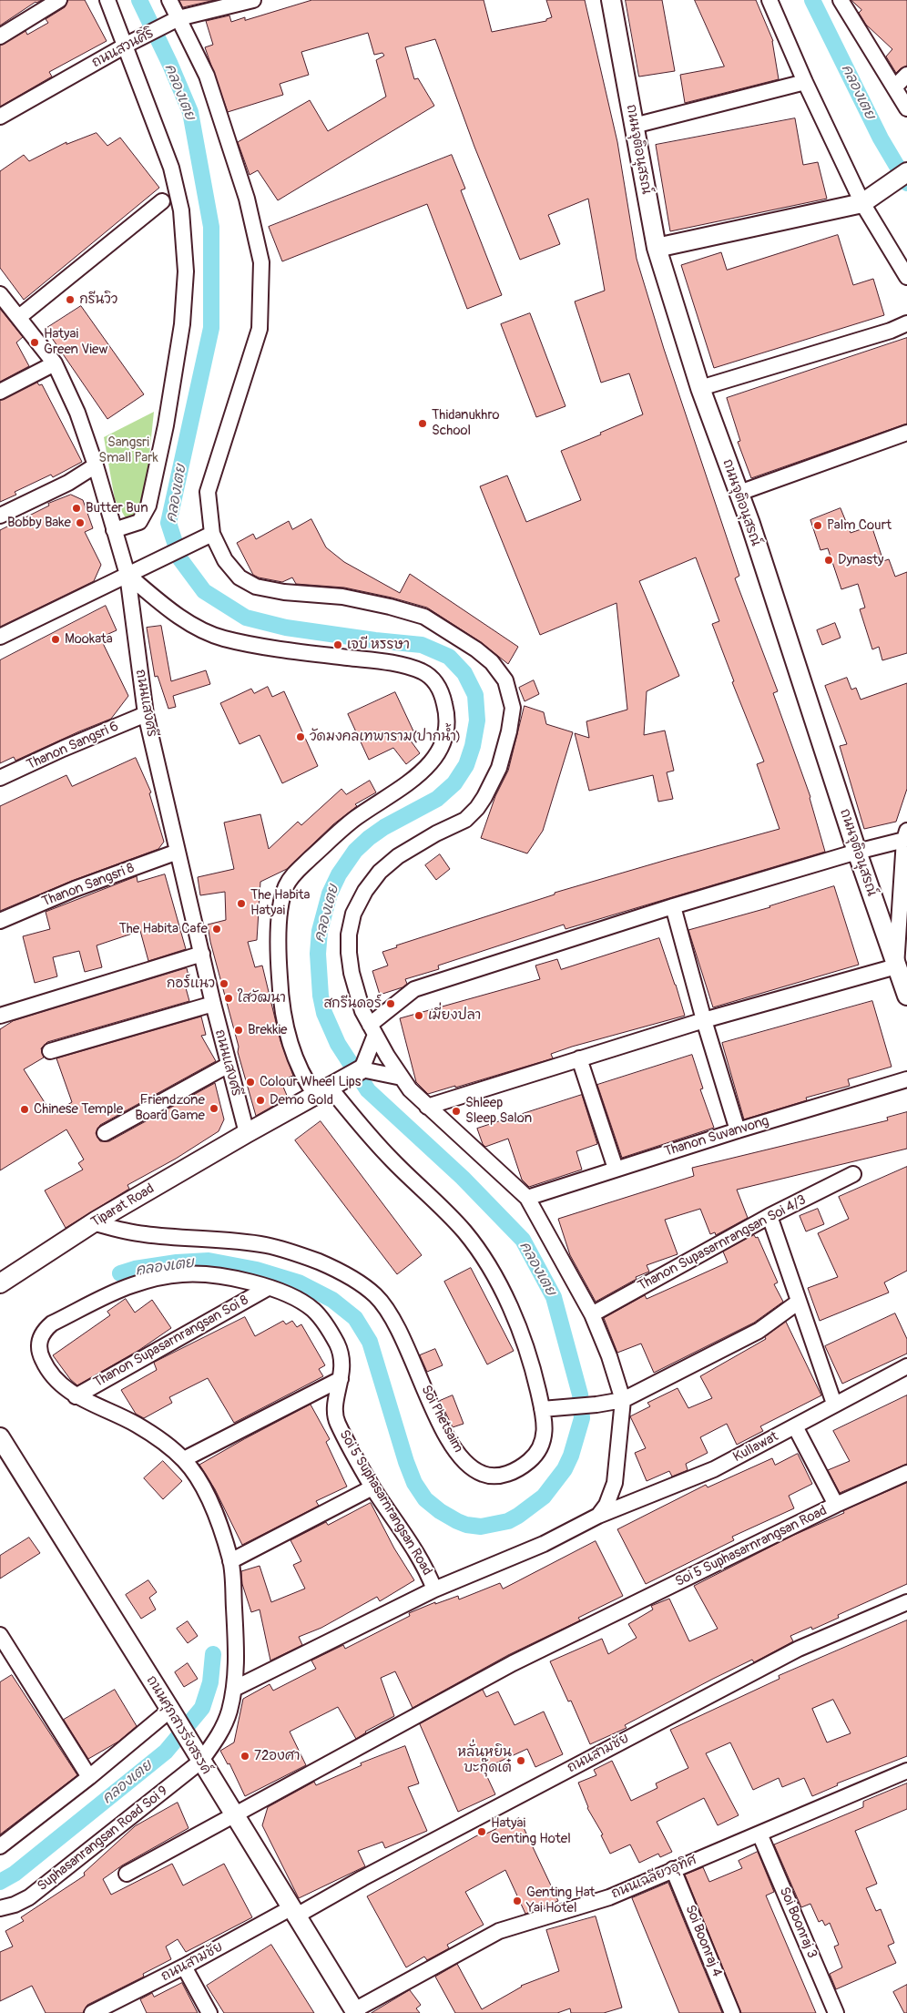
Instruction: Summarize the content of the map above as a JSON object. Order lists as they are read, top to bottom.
{
  "streets": {
    "street": [
      "ถนนสวนศิริ",
      "ถนนจุติอนุสรณ์",
      "ถนนเเสงศรี",
      "Thanon Sangsri 6",
      "Thanon Sangsri 8",
      "Thanon Suvanvong",
      "Tiparat Road",
      "Thanon Supasarnrangsan Soi 4/3",
      "Thanon Supasarnrangsan Soi 8",
      "Soi Phetsaim",
      "Kullawat",
      "Soi 5 Suphasarnrangsan Road",
      "ถนนศุภสารรังสรรค์",
      "ถนนสามชัย",
      "Suphasanrangsan Road Soi 9",
      "ถนนเฉลียวอุทิศ",
      "Soi Boonraj 3",
      "Soi Boonraj 4"
    ]
  },
  "crossings": [
    ["ถนนเเสงศรี", "Thanon Sangsri 6"],
    ["ถนนเเสงศรี", "Thanon Sangsri 8"],
    ["ถนนเเสงศรี", "Tiparat Road"],
    ["ถนนเเสงศรี", "Soi Phetsaim"],
    ["Tiparat Road", "Soi Phetsaim"],
    ["Thanon Supasarnrangsan Soi 8", "Soi 5 Suphasarnrangsan Road"],
    ["Kullawat", "Soi 5 Suphasarnrangsan Road"],
    ["Soi 5 Suphasarnrangsan Road", "ถนนศุภสารรังสรรค์"],
    ["Soi 5 Suphasarnrangsan Road", "Suphasanrangsan Road Soi 9"],
    ["ถนนศุภสารรังสรรค์", "ถนนสามชัย"],
    ["ถนนศุภสารรังสรรค์", "Suphasanrangsan Road Soi 9"],
    ["ถนนศุภสารรังสรรค์", "ถนนเฉลียวอุทิศ"],
    ["ถนนเฉลียวอุทิศ", "Soi Boonraj 3"],
    ["ถนนเฉลียวอุทิศ", "Soi Boonraj 4"]
  ],
  "water": ["คลองเตย"],
  "parks": ["Sangsri Small Park"],
  "places": [
    "กรีนวิว",
    "Hatyai Green View",
    "Thidanukhro School",
    "Butter Bun",
    "Bobby Bake",
    "Palm Court",
    "Dynasty",
    "Mookata",
    "เจบี หรรษา",
    "วัดมงคลเทพาราม(ปากน้ำ)",
    "The Habita Hatyai",
    "The Habita Cafe",
    "กอร์แนว",
    "ใสวัฒนา",
    "สกรีนดอร์",
    "เมี่ยงปลา",
    "Brekkie",
    "Colour Wheel Lips",
    "Demo Gold",
    "Friendzone Board Game",
    "Chinese Temple",
    "Shleep Sleep Salon",
    "72องศา",
    "หลั่นหยิน บะกุ๊ดเต๋",
    "Hatyai Genting Hotel",
    "Genting Hat Yai Hotel"
  ]
}
